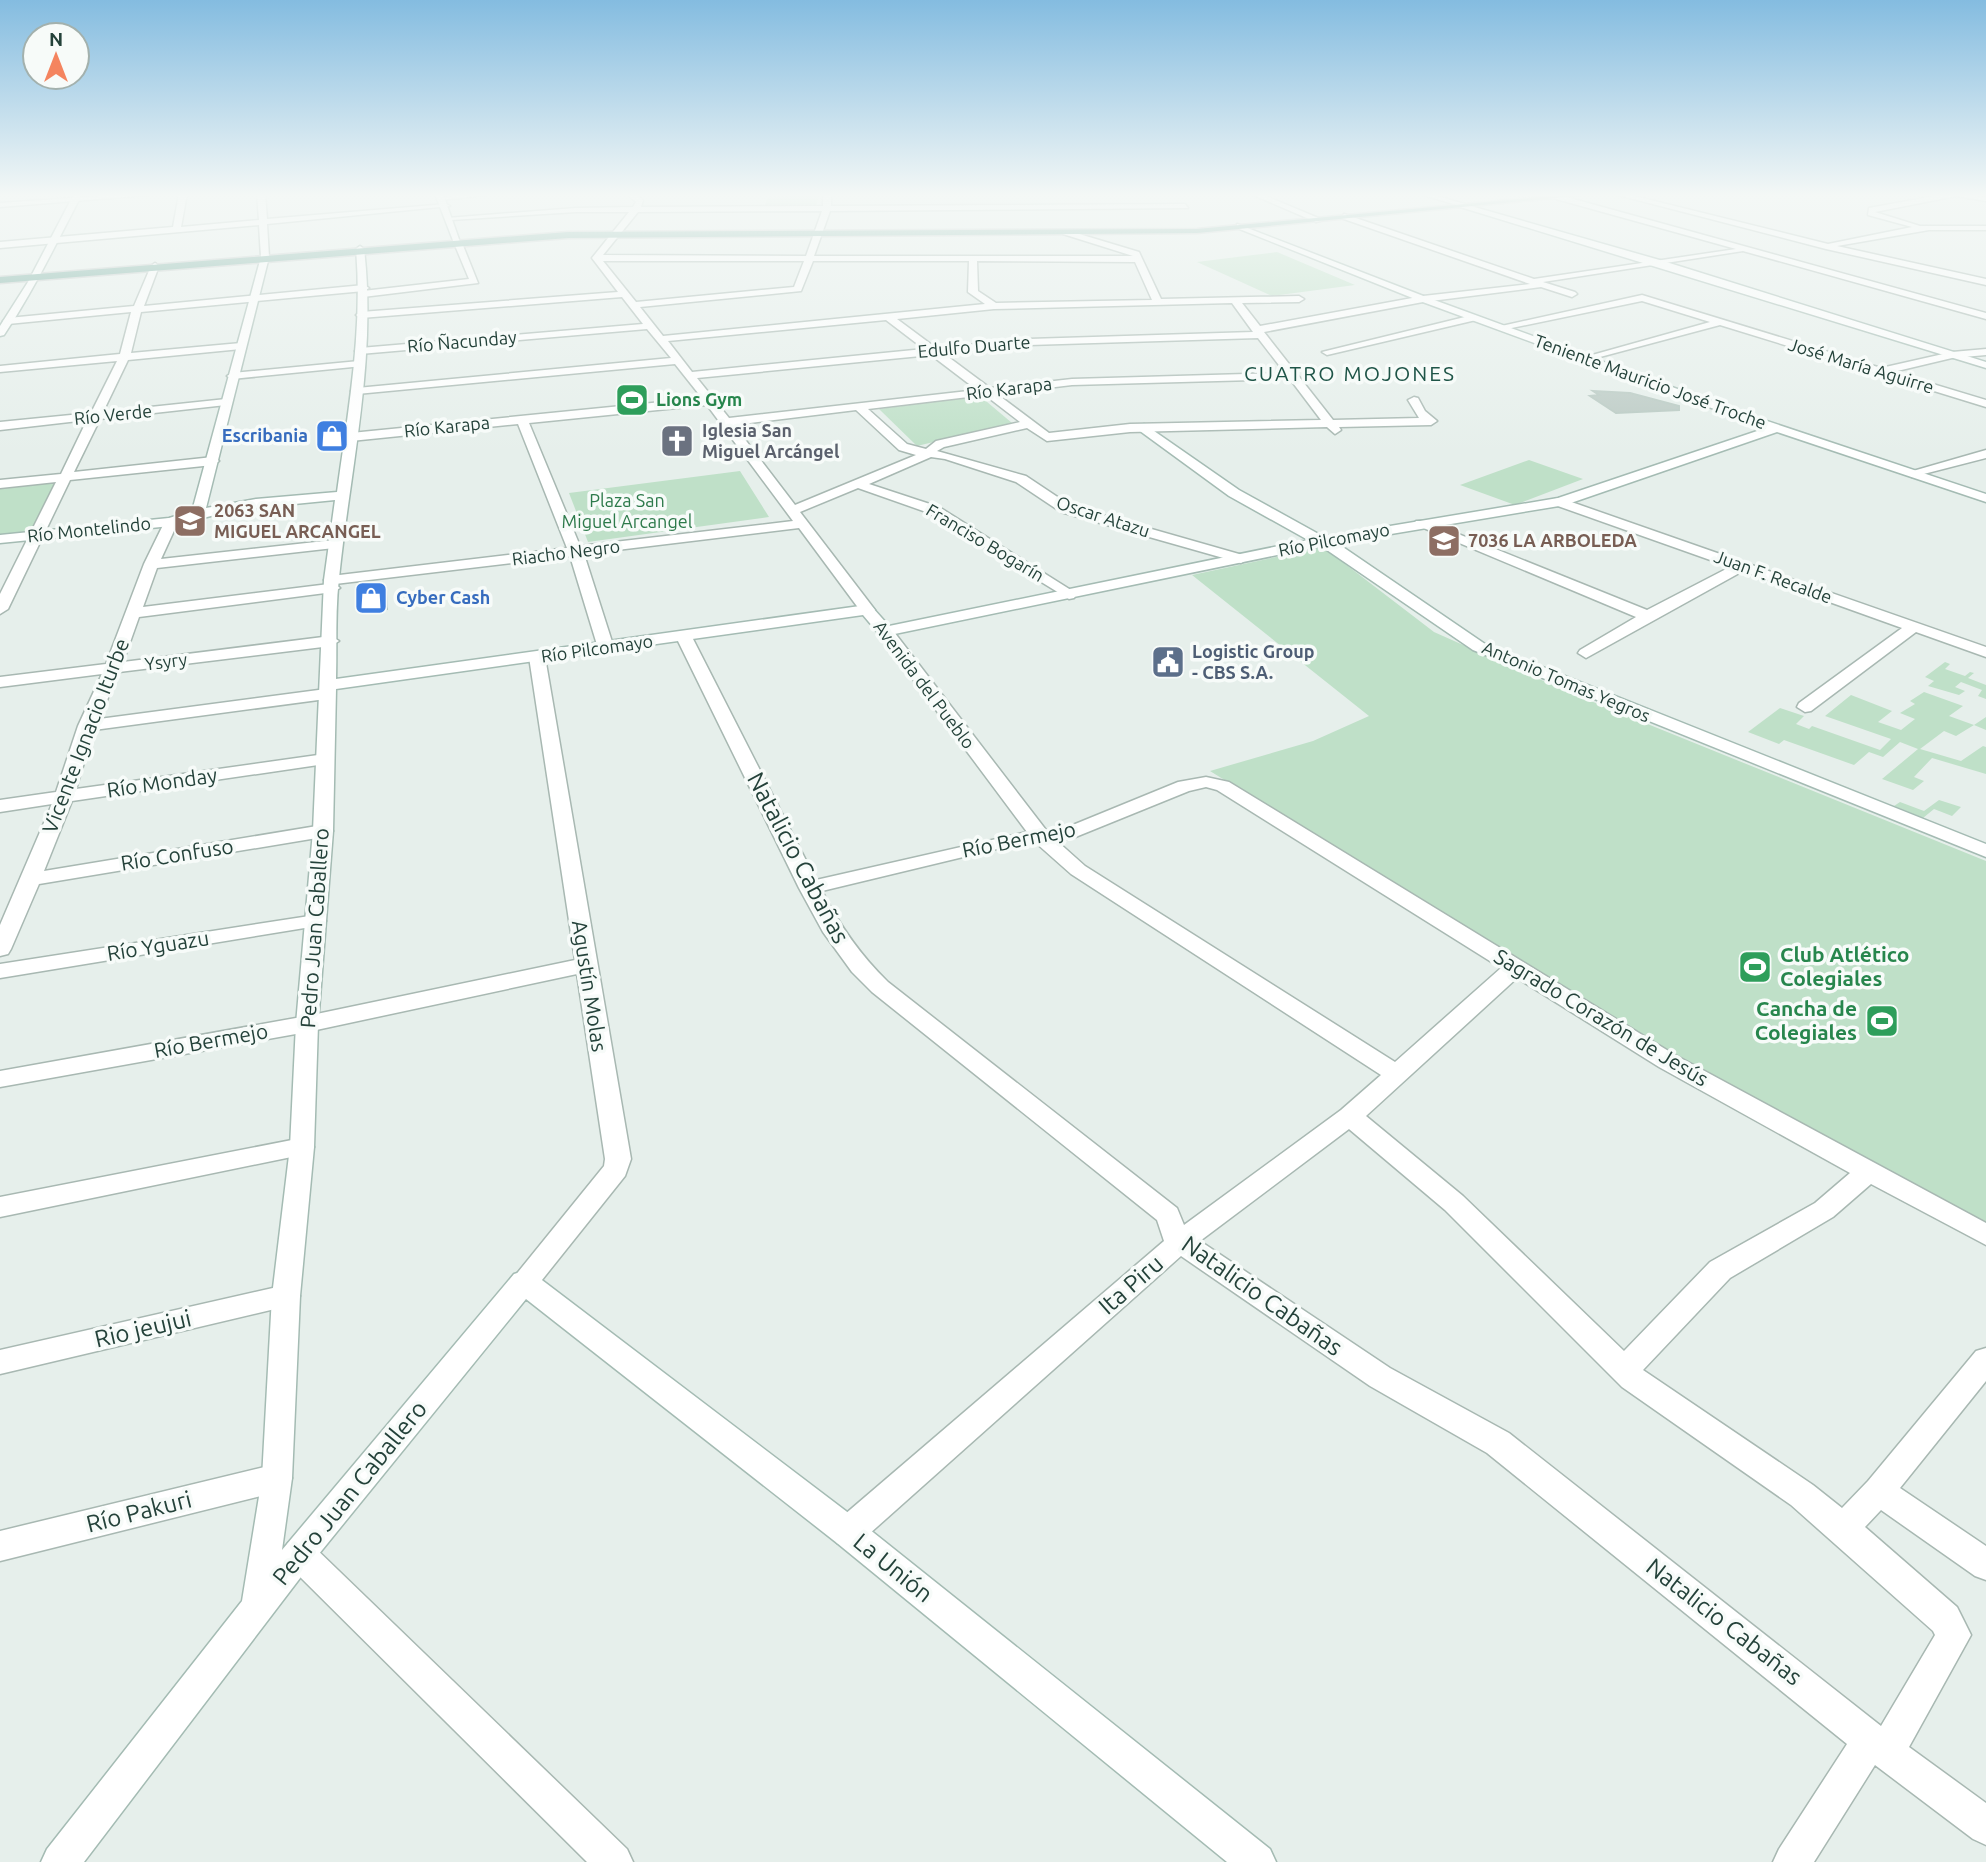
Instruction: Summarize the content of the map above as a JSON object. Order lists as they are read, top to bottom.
{
  "streets": {
    "street": [
      "Río Ñacunday",
      "Edulfo Duarte",
      "José María Aguirre",
      "Teniente Mauricio José Troche",
      "Río Karapa",
      "Río Verde",
      "Oscar Atazu",
      "Río Montelindo",
      "Río Pilcomayo",
      "Franciso Bogarín",
      "Riacho Negro",
      "Juan F. Recalde",
      "Ysyry",
      "Antonio Tomas Yegros",
      "Avenida del Pueblo",
      "Vicente Ignacio Iturbe",
      "Río Monday",
      "Río Bermejo",
      "Río Confuso",
      "Natalicio Cabañas",
      "Pedro Juan Caballero",
      "Río Yguazu",
      "Agustín Molas",
      "Sagrado Corazón de Jesús",
      "Ita Piru",
      "Rio jeujui",
      "Río Pakuri",
      "La Unión"
    ]
  },
  "crossings": [
    ["Río Ñacunday", "Avenida del Pueblo"],
    ["Río Ñacunday", "Pedro Juan Caballero"],
    ["Edulfo Duarte", "Teniente Mauricio José Troche"],
    ["Edulfo Duarte", "Avenida del Pueblo"],
    ["José María Aguirre", "Teniente Mauricio José Troche"],
    ["Teniente Mauricio José Troche", "Río Pilcomayo"],
    ["Río Karapa", "Oscar Atazu"],
    ["Río Karapa", "Avenida del Pueblo"],
    ["Río Karapa", "Pedro Juan Caballero"],
    ["Oscar Atazu", "Río Pilcomayo"],
    ["Río Montelindo", "Vicente Ignacio Iturbe"],
    ["Río Montelindo", "Pedro Juan Caballero"],
    ["Río Pilcomayo", "Franciso Bogarín"],
    ["Río Pilcomayo", "Juan F. Recalde"],
    ["Río Pilcomayo", "Antonio Tomas Yegros"],
    ["Río Pilcomayo", "Avenida del Pueblo"],
    ["Río Pilcomayo", "Vicente Ignacio Iturbe"],
    ["Río Pilcomayo", "Natalicio Cabañas"],
    ["Río Pilcomayo", "Pedro Juan Caballero"],
    ["Río Pilcomayo", "Agustín Molas"],
    ["Riacho Negro", "Avenida del Pueblo"],
    ["Riacho Negro", "Vicente Ignacio Iturbe"],
    ["Riacho Negro", "Pedro Juan Caballero"],
    ["Ysyry", "Vicente Ignacio Iturbe"],
    ["Ysyry", "Pedro Juan Caballero"],
    ["Avenida del Pueblo", "Río Bermejo"],
    ["Avenida del Pueblo", "Ita Piru"],
    ["Vicente Ignacio Iturbe", "Río Monday"],
    ["Vicente Ignacio Iturbe", "Río Confuso"],
    ["Río Monday", "Pedro Juan Caballero"],
    ["Río Bermejo", "Natalicio Cabañas"],
    ["Río Bermejo", "Pedro Juan Caballero"],
    ["Río Bermejo", "Agustín Molas"],
    ["Río Bermejo", "Sagrado Corazón de Jesús"],
    ["Río Confuso", "Pedro Juan Caballero"],
    ["Natalicio Cabañas", "Ita Piru"],
    ["Pedro Juan Caballero", "Río Yguazu"],
    ["Pedro Juan Caballero", "Agustín Molas"],
    ["Pedro Juan Caballero", "Rio jeujui"],
    ["Pedro Juan Caballero", "Río Pakuri"],
    ["Pedro Juan Caballero", "La Unión"],
    ["Agustín Molas", "La Unión"],
    ["Sagrado Corazón de Jesús", "Ita Piru"],
    ["Ita Piru", "La Unión"]
  ],
  "districts": ["CUATRO MOJONES"],
  "parks": ["Plaza San Miguel Arcangel"],
  "places": {
    "sports": ["Lions Gym", "Club Atlético Colegiales", "Cancha de Colegiales"],
    "shop": ["Escribania", "Cyber Cash"],
    "church": ["Iglesia San Miguel Arcángel"],
    "school or university": ["2063 SAN MIGUEL ARCANGEL", "7036 LA ARBOLEDA"],
    "public building": ["Logistic Group - CBS S.A."]
  },
  "north": "top"
}
